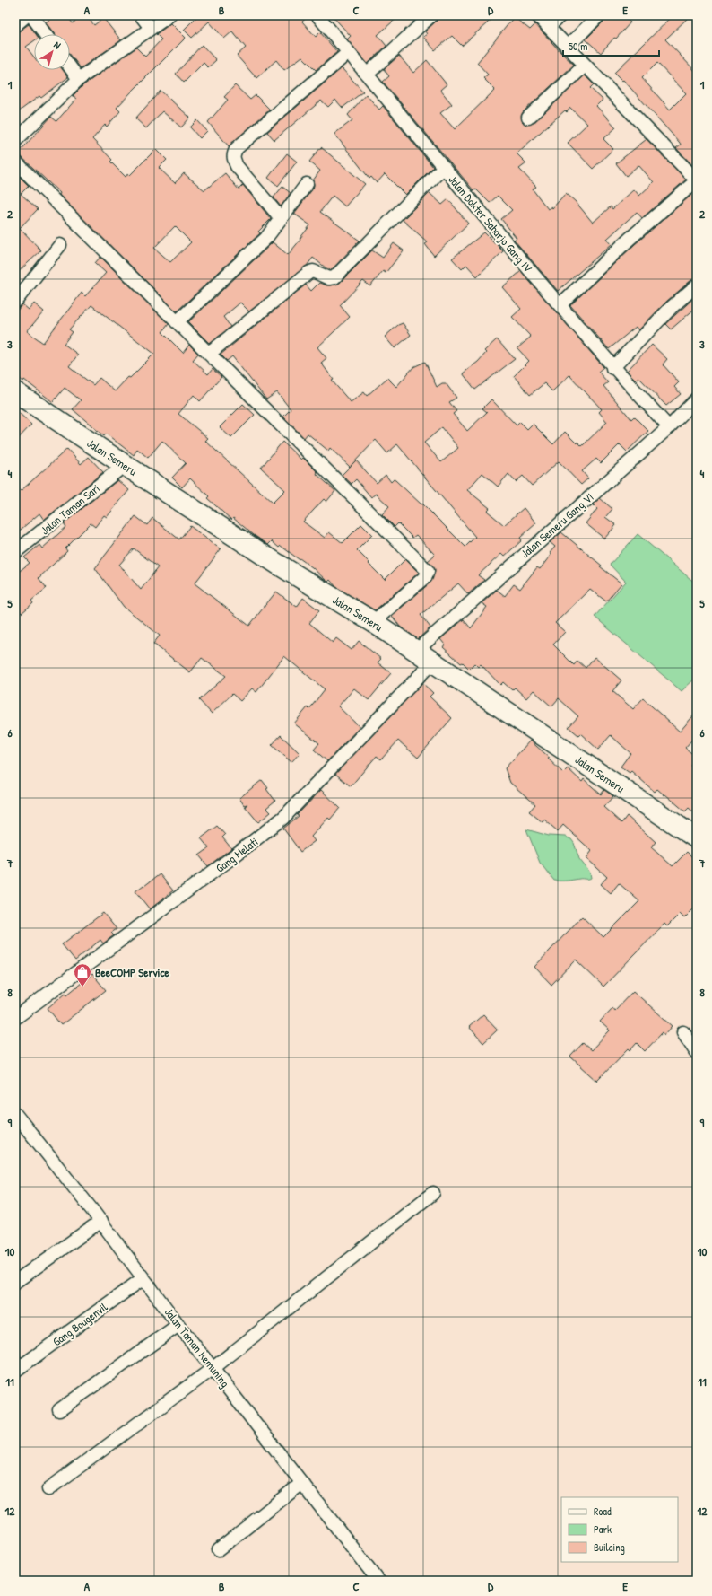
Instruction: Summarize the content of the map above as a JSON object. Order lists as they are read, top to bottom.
{
  "streets": {
    "highway": ["Jalan Semeru"],
    "street": [
      "Jalan Dokter Saharjo Gang IV",
      "Jalan Taman Sari",
      "Jalan Semeru Gang VI",
      "Gang Melati",
      "Gang Bougenvil",
      "Jalan Taman Kemuning"
    ]
  },
  "crossings": [
    ["Jalan Dokter Saharjo Gang IV", "Jalan Semeru Gang VI"],
    ["Jalan Semeru", "Jalan Taman Sari"],
    ["Jalan Semeru", "Jalan Semeru Gang VI"],
    ["Jalan Semeru", "Gang Melati"],
    ["Gang Bougenvil", "Jalan Taman Kemuning"]
  ],
  "places": {
    "shop": ["BeeCOMP Service"]
  },
  "legend": ["Road", "Park", "Building"],
  "scale_bar": "50 m",
  "north": "top right",
  "grid": {
    "columns": [
      "A",
      "B",
      "C",
      "D",
      "E"
    ],
    "rows": [
      "1",
      "2",
      "3",
      "4",
      "5",
      "6",
      "7",
      "8",
      "9",
      "10",
      "11",
      "12"
    ]
  }
}
